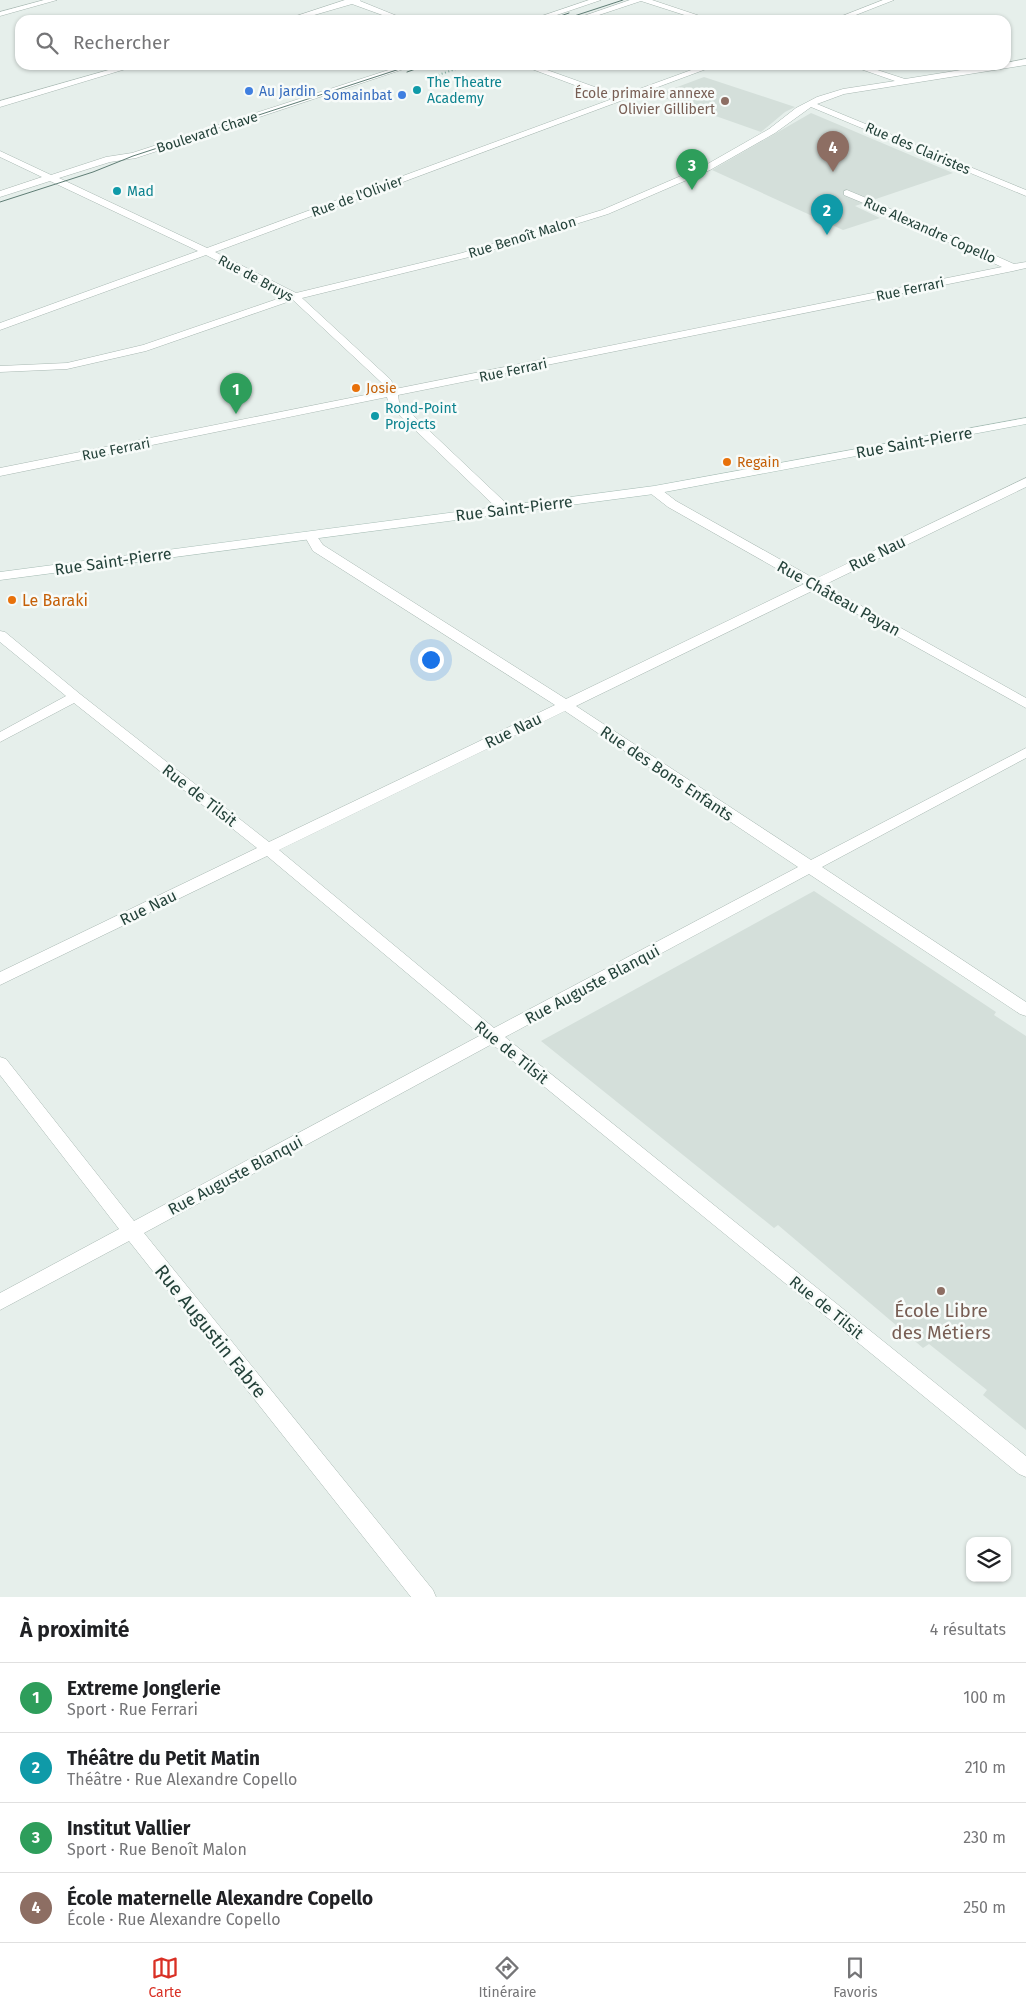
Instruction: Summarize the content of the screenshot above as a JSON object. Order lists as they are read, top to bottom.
{
  "streets": {
    "street": [
      "Boulevard Chave",
      "Rue des Clairistes",
      "Rue de l'Olivier",
      "Rue Alexandre Copello",
      "Rue Benoît Malon",
      "Rue de Bruys",
      "Rue Ferrari",
      "Rue Saint-Pierre",
      "Rue Nau",
      "Rue Château Payan",
      "Rue des Bons Enfants",
      "Rue de Tilsit",
      "Rue Auguste Blanqui",
      "Rue Augustin Fabre"
    ]
  },
  "crossings": [
    ["Boulevard Chave", "Rue de Bruys"],
    ["Rue des Clairistes", "Rue Benoît Malon"],
    ["Rue de l'Olivier", "Rue de Bruys"],
    ["Rue Alexandre Copello", "Rue Ferrari"],
    ["Rue Benoît Malon", "Rue de Bruys"],
    ["Rue de Bruys", "Rue Ferrari"],
    ["Rue de Bruys", "Rue Saint-Pierre"],
    ["Rue Saint-Pierre", "Rue Château Payan"],
    ["Rue Saint-Pierre", "Rue des Bons Enfants"],
    ["Rue Nau", "Rue Château Payan"],
    ["Rue Nau", "Rue des Bons Enfants"],
    ["Rue Nau", "Rue de Tilsit"],
    ["Rue des Bons Enfants", "Rue Auguste Blanqui"],
    ["Rue de Tilsit", "Rue Auguste Blanqui"],
    ["Rue Auguste Blanqui", "Rue Augustin Fabre"]
  ],
  "places": [
    "The Theatre Academy",
    "Au jardin",
    "Somainbat",
    "École primaire annexe Olivier Gillibert",
    "Mad",
    "Josie",
    "Rond-Point Projects",
    "Regain",
    "Le Baraki",
    "École Libre des Métiers"
  ],
  "page": {
    "search": "Rechercher",
    "pins": [
      "4",
      "3",
      "2",
      "1"
    ],
    "heading": ["À proximité", "4 résultats"],
    "list": [
      {
        "mark": "1",
        "name": "Extreme Jonglerie",
        "note": "Sport · Rue Ferrari",
        "value": "100 m"
      },
      {
        "mark": "2",
        "name": "Théâtre du Petit Matin",
        "note": "Théâtre · Rue Alexandre Copello",
        "value": "210 m"
      },
      {
        "mark": "3",
        "name": "Institut Vallier",
        "note": "Sport · Rue Benoît Malon",
        "value": "230 m"
      },
      {
        "mark": "4",
        "name": "École maternelle Alexandre Copello",
        "note": "École · Rue Alexandre Copello",
        "value": "250 m"
      }
    ],
    "nav": ["Carte", "Itinéraire", "Favoris"]
  }
}
